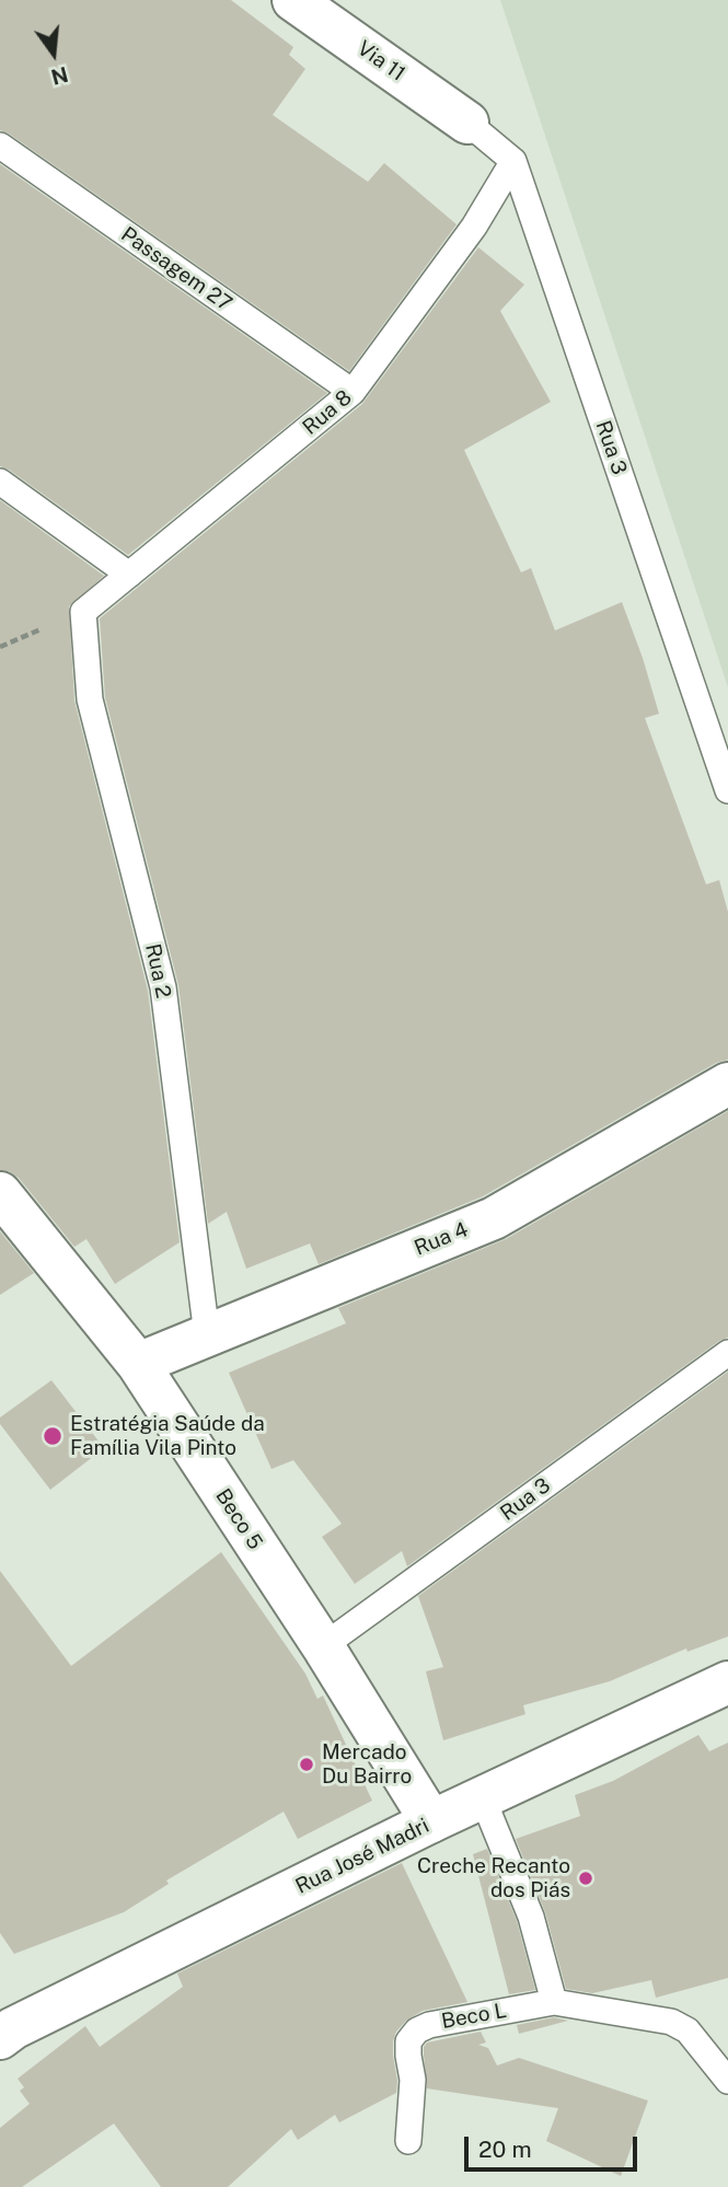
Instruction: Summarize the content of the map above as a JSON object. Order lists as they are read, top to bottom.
{
  "streets": {
    "street": [
      "Via 11",
      "Rua 4",
      "Beco 5",
      "Rua José Madri"
    ],
    "lane": [
      "Passagem 27",
      "Rua 8",
      "Rua 3",
      "Rua 2",
      "Beco L"
    ]
  },
  "crossings": [
    ["Passagem 27", "Rua 8"],
    ["Rua 8", "Rua 3"],
    ["Rua 8", "Rua 2"],
    ["Rua 3", "Beco 5"],
    ["Rua 2", "Rua 4"],
    ["Rua 4", "Beco 5"],
    ["Beco 5", "Rua José Madri"]
  ],
  "places": ["Estratégia Saúde da Família Vila Pinto", "Mercado Du Bairro", "Creche Recanto dos Piás"],
  "scale_bar": "20 m",
  "north": "bottom"
}
